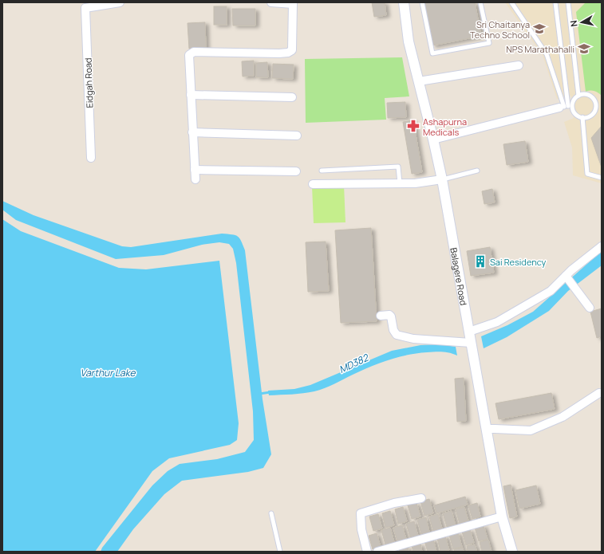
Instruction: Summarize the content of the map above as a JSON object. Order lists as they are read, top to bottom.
{
  "streets": {
    "street": ["Eidgah Road", "Balagere Road"]
  },
  "water": ["MD382", "Varthur Lake"],
  "places": {
    "school or university": ["Sri Chaitanya Techno School", "NPS Marathahalli"],
    "pharmacy": ["Ashapurna Medicals"],
    "building": ["Sai Residency"]
  },
  "north": "left"
}
